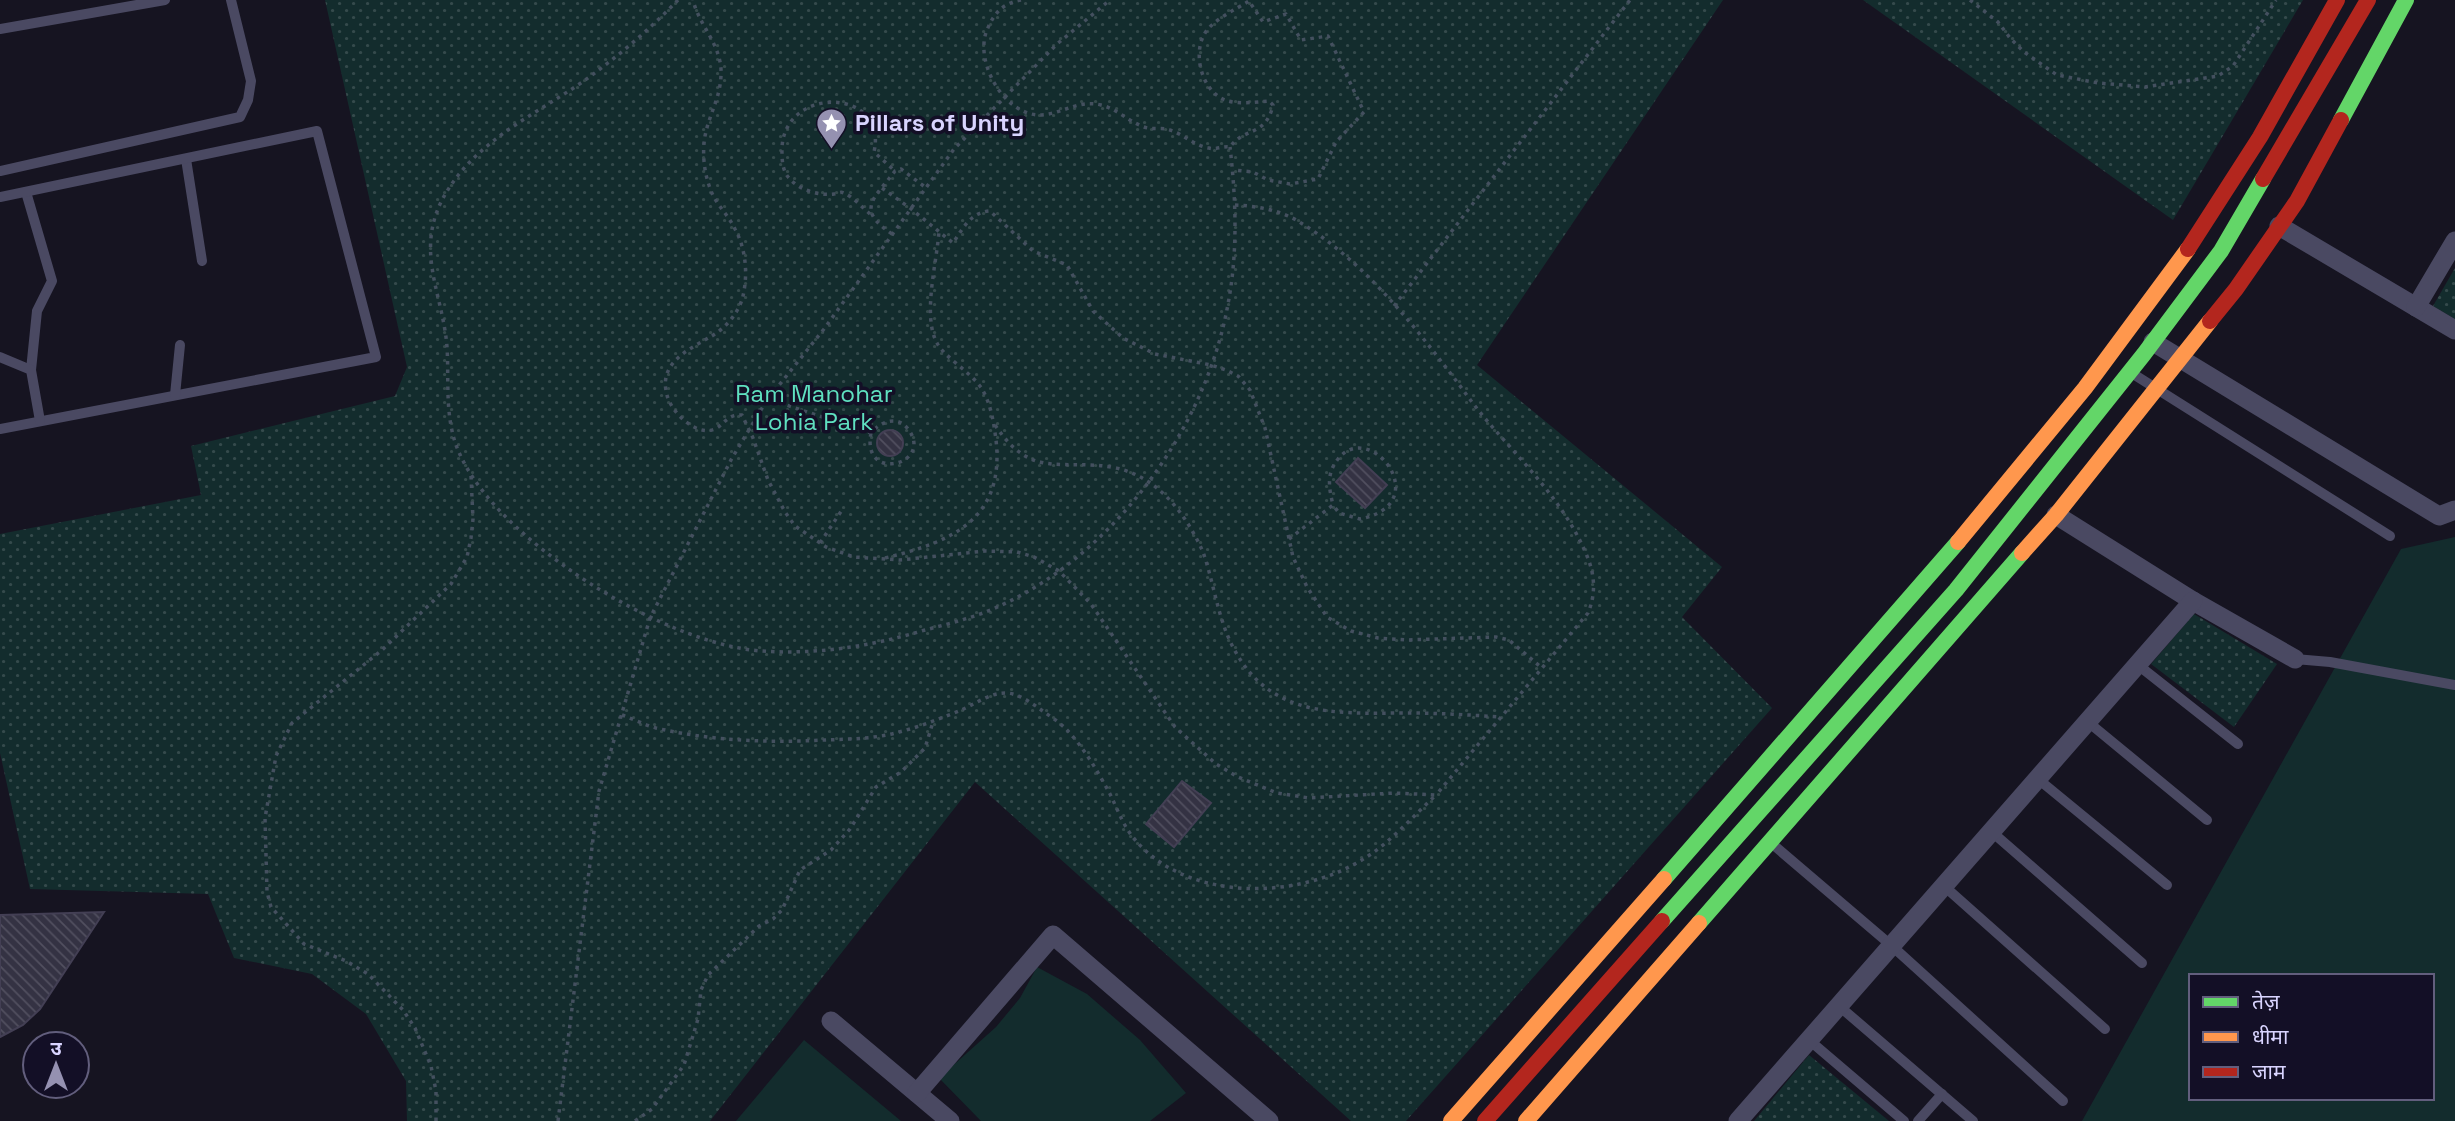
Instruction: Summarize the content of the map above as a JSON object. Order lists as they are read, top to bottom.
{
  "parks": ["Ram Manohar Lohia Park"],
  "places": {
    "place": ["Pillars of Unity"]
  },
  "legend": ["तेज़", "धीमा", "जाम"],
  "north": "top"
}
